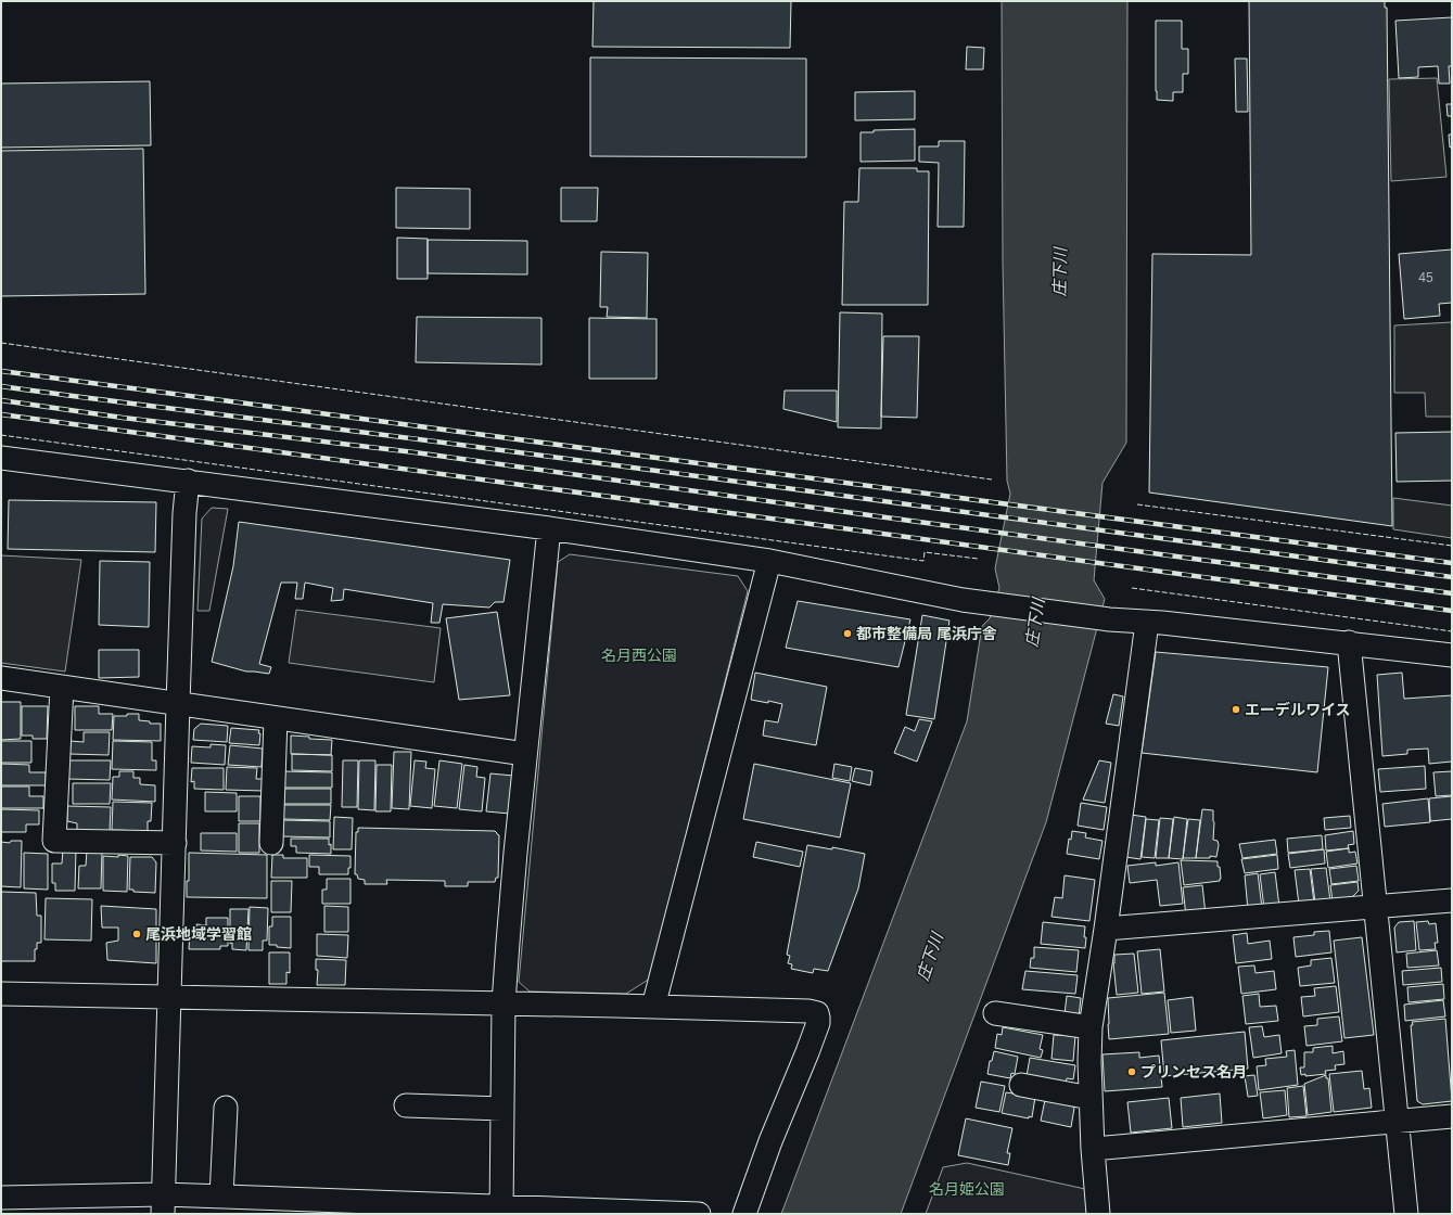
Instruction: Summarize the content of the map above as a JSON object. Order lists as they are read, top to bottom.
{
  "water": ["庄下川"],
  "parks": ["名月西公園", "名月姫公園"],
  "places": [
    "都市整備局 尾浜庁舎",
    "エーデルワイス",
    "尾浜地域学習館",
    "プリンセス名月"
  ],
  "house_numbers": ["45"]
}
